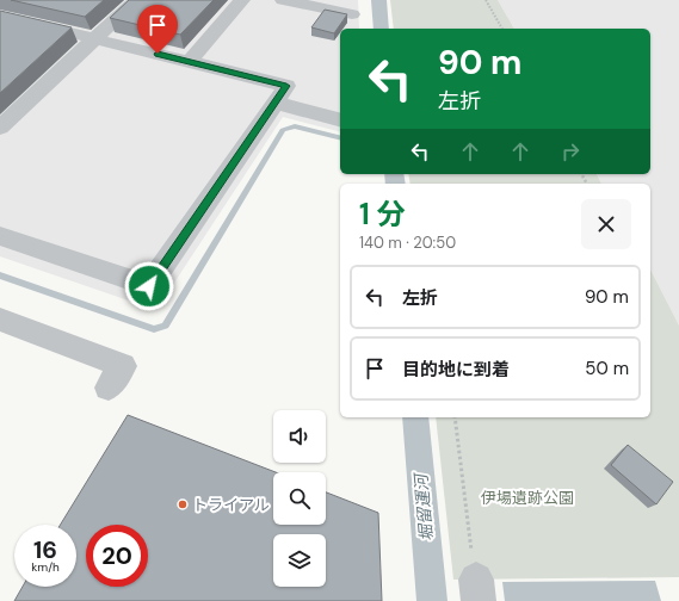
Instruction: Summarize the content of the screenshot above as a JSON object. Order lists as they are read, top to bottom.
{
  "water": ["堀留運河"],
  "parks": ["伊場遺跡公園"],
  "places": ["トライアル"],
  "page": {
    "turn": ["90 m", "左折"],
    "heading": ["1 分", "140 m · 20:50"],
    "list": [
      {
        "name": "左折",
        "value": "90 m"
      },
      {
        "name": "目的地に到着",
        "value": "50 m"
      }
    ],
    "speed": "16 km/h",
    "limit": "20"
  }
}
